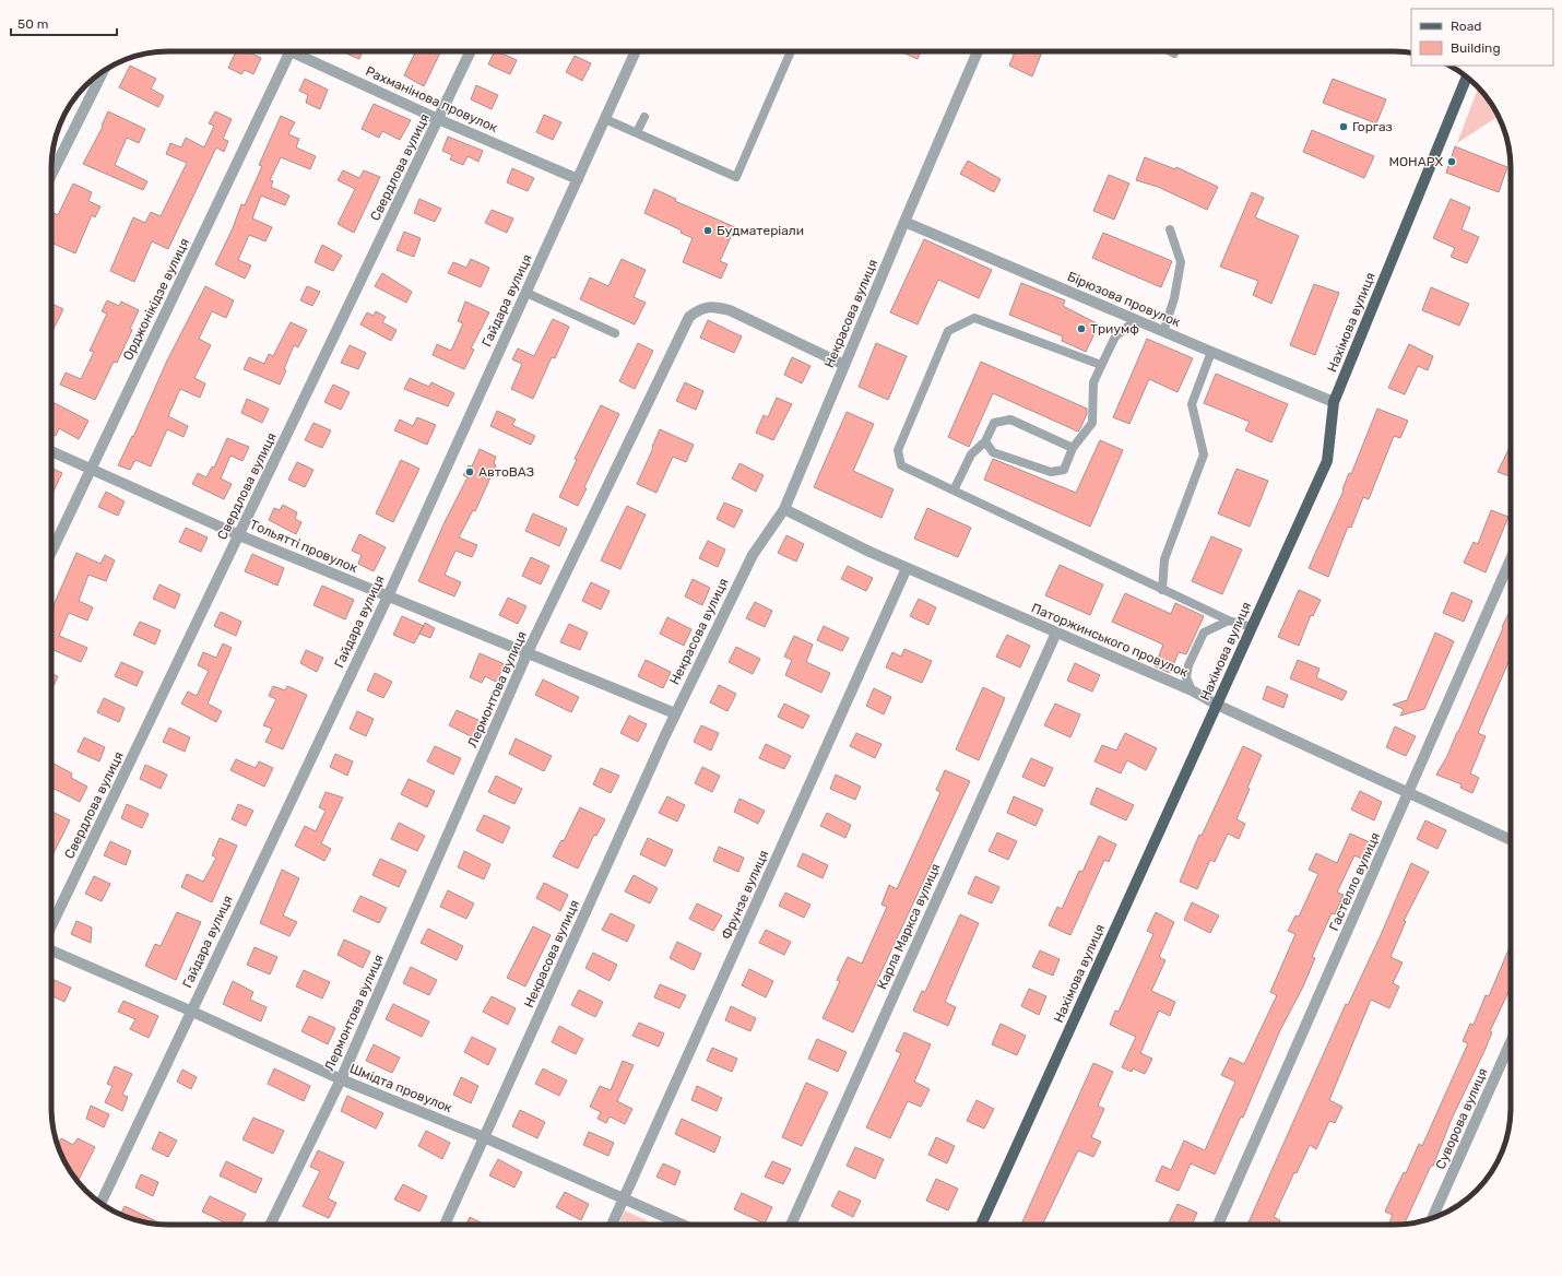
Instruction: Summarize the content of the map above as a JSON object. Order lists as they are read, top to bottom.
{
  "streets": {
    "main road": ["Нахімова вулиця"],
    "street": [
      "Рахманінова провулок",
      "Свердлова вулиця",
      "Орджонікідзе вулиця",
      "Бірюзова провулок",
      "Гайдара вулиця",
      "Некрасова вулиця",
      "Тольятті провулок",
      "Паторжинського провулок",
      "Лермонтова вулиця",
      "Гастелло вулиця",
      "Фрунзе вулиця",
      "Карла Маркса вулиця",
      "Шмідта провулок",
      "Суворова вулиця"
    ]
  },
  "crossings": [
    ["Рахманінова провулок", "Свердлова вулиця"],
    ["Рахманінова провулок", "Гайдара вулиця"],
    ["Свердлова вулиця", "Тольятті провулок"],
    ["Орджонікідзе вулиця", "Тольятті провулок"],
    ["Бірюзова провулок", "Некрасова вулиця"],
    ["Бірюзова провулок", "Нахімова вулиця"],
    ["Гайдара вулиця", "Тольятті провулок"],
    ["Гайдара вулиця", "Шмідта провулок"],
    ["Некрасова вулиця", "Тольятті провулок"],
    ["Некрасова вулиця", "Паторжинського провулок"],
    ["Некрасова вулиця", "Лермонтова вулиця"],
    ["Некрасова вулиця", "Шмідта провулок"],
    ["Нахімова вулиця", "Паторжинського провулок"],
    ["Тольятті провулок", "Лермонтова вулиця"],
    ["Паторжинського провулок", "Гастелло вулиця"],
    ["Паторжинського провулок", "Фрунзе вулиця"],
    ["Паторжинського провулок", "Карла Маркса вулиця"],
    ["Лермонтова вулиця", "Шмідта провулок"],
    ["Фрунзе вулиця", "Шмідта провулок"]
  ],
  "places": [
    "Горгаз",
    "МОНАРХ",
    "Будматеріали",
    "Триумф",
    "АвтоВАЗ"
  ],
  "legend": ["Road", "Building"],
  "scale_bar": "50 m"
}
